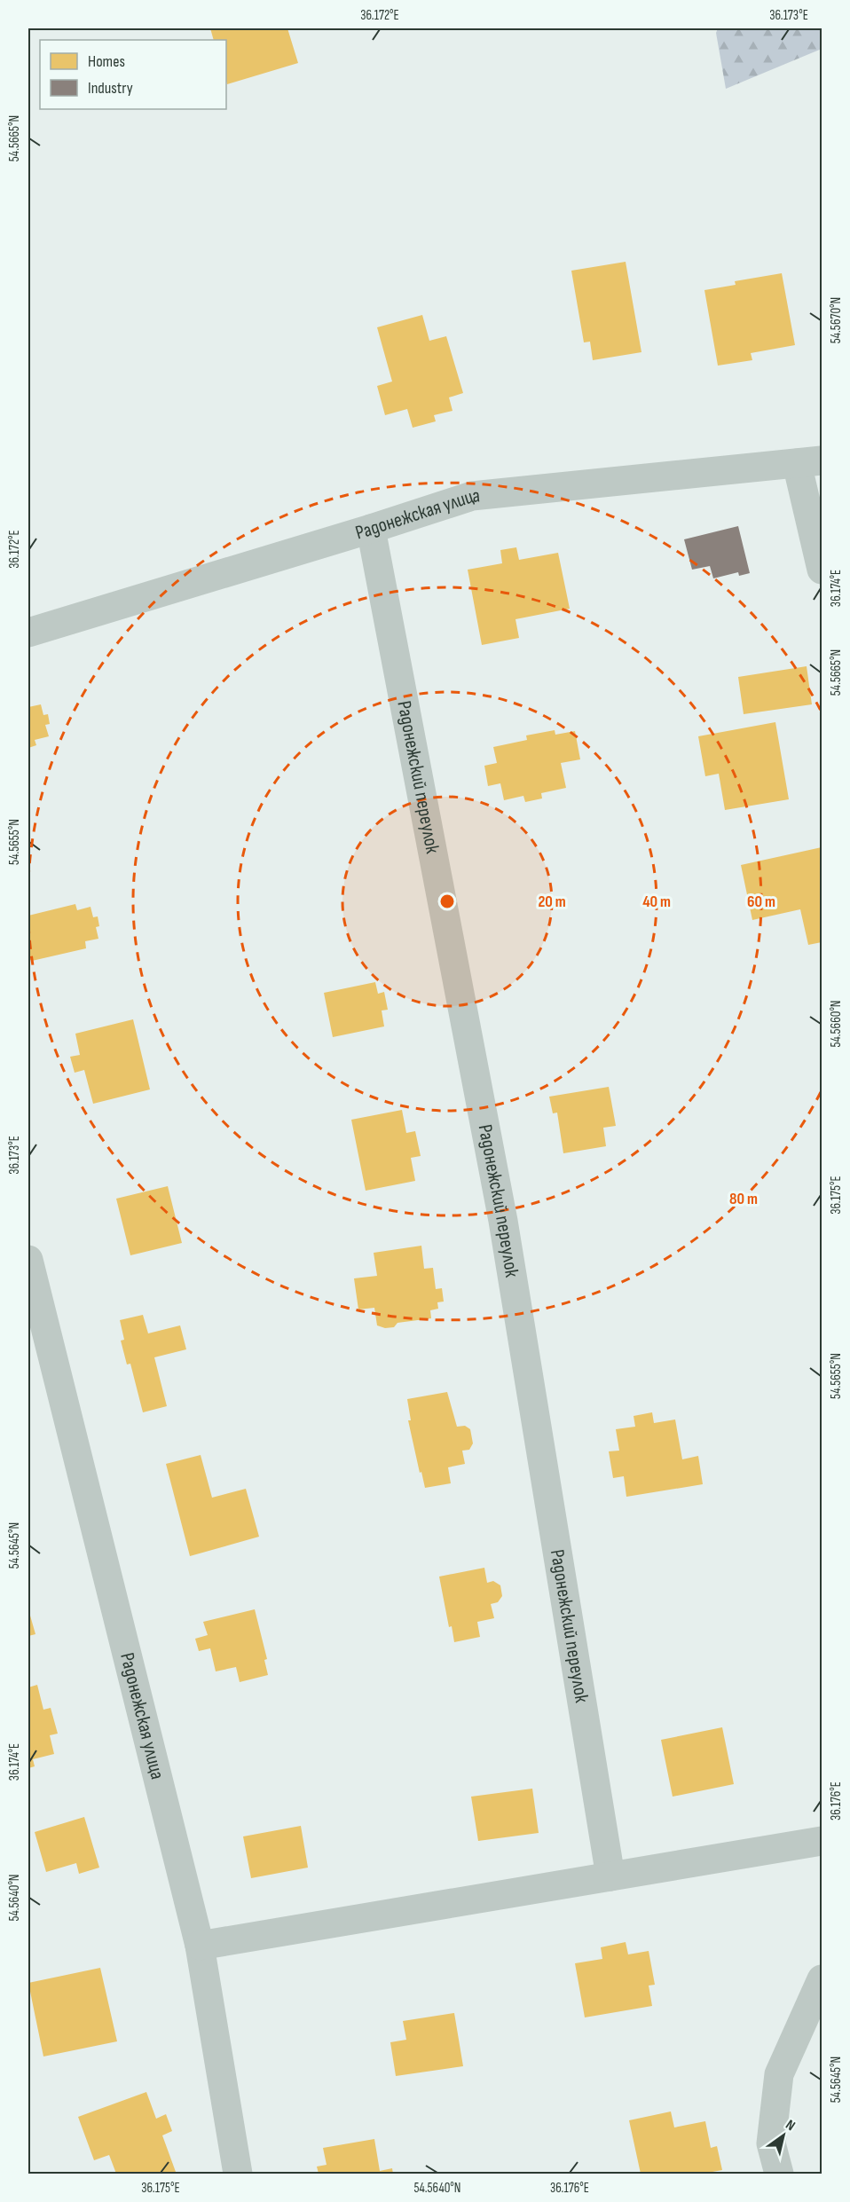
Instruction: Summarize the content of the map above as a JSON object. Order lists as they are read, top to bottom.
{
  "streets": {
    "street": ["Радонежская улица", "Радонежский переулок"]
  },
  "crossings": [
    ["Радонежская улица", "Радонежский переулок"]
  ],
  "legend": ["Homes", "Industry"],
  "north": "top right",
  "coordinates": [
    "36.172°E",
    "36.173°E",
    "54.5665°N",
    "54.5670°N",
    "36.174°E",
    "54.5655°N",
    "54.5660°N",
    "36.175°E",
    "54.5645°N",
    "36.176°E",
    "54.5640°N"
  ],
  "rings": [
    "20 m",
    "40 m",
    "60 m",
    "80 m"
  ]
}
